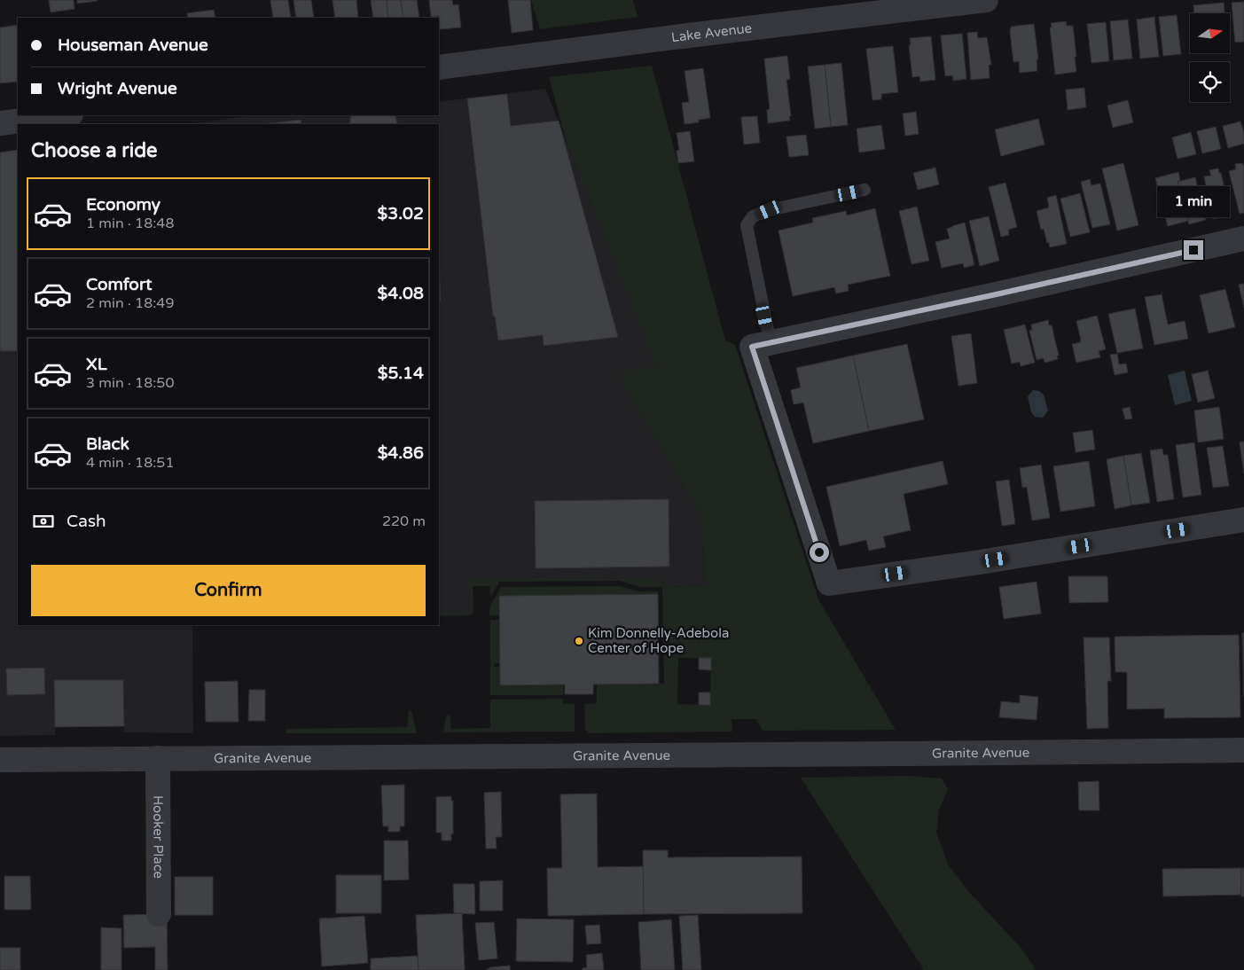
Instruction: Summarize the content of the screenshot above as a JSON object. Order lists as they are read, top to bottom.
{
  "streets": {
    "street": ["Lake Avenue", "Granite Avenue", "Hooker Place"]
  },
  "crossings": [
    ["Granite Avenue", "Hooker Place"]
  ],
  "places": ["Kim Donnelly-Adebola Center of Hope"],
  "north": "right",
  "page": {
    "banner": ["Houseman Avenue", "Wright Avenue"],
    "heading": "Choose a ride",
    "list": [
      {
        "name": "Economy",
        "note": "1 min · 18:48",
        "value": "$3.02"
      },
      {
        "name": "Comfort",
        "note": "2 min · 18:49",
        "value": "$4.08"
      },
      {
        "name": "XL",
        "note": "3 min · 18:50",
        "value": "$5.14"
      },
      {
        "name": "Black",
        "note": "4 min · 18:51",
        "value": "$4.86"
      }
    ],
    "bubble": "1 min",
    "pay": ["Cash", "220 m"],
    "buttons": "Confirm"
  }
}
